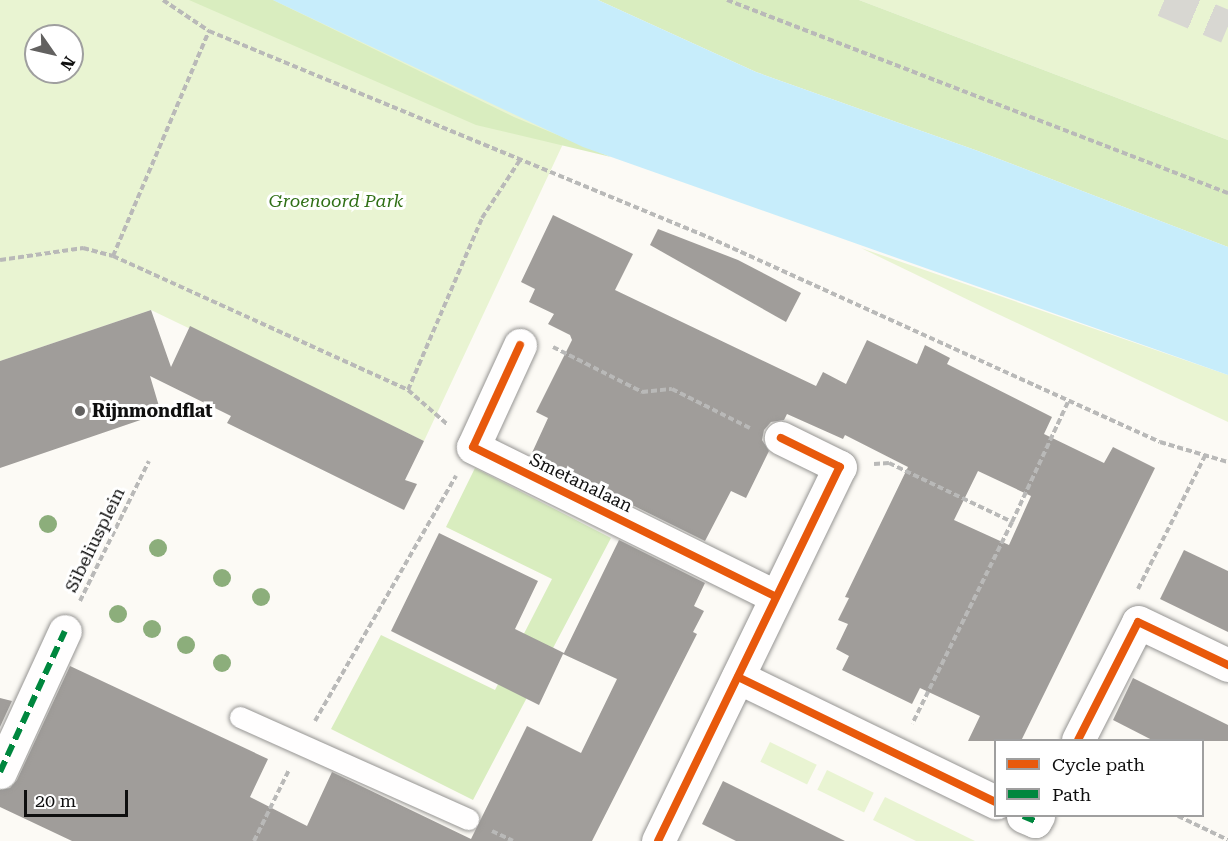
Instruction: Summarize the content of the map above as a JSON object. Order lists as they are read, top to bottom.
{
  "streets": {
    "street": ["Smetanalaan"],
    "path": ["Sibeliusplein"]
  },
  "parks": ["Groenoord Park"],
  "places": ["Rijnmondflat"],
  "legend": ["Cycle path", "Path"],
  "scale_bar": "20 m",
  "north": "bottom right"
}
